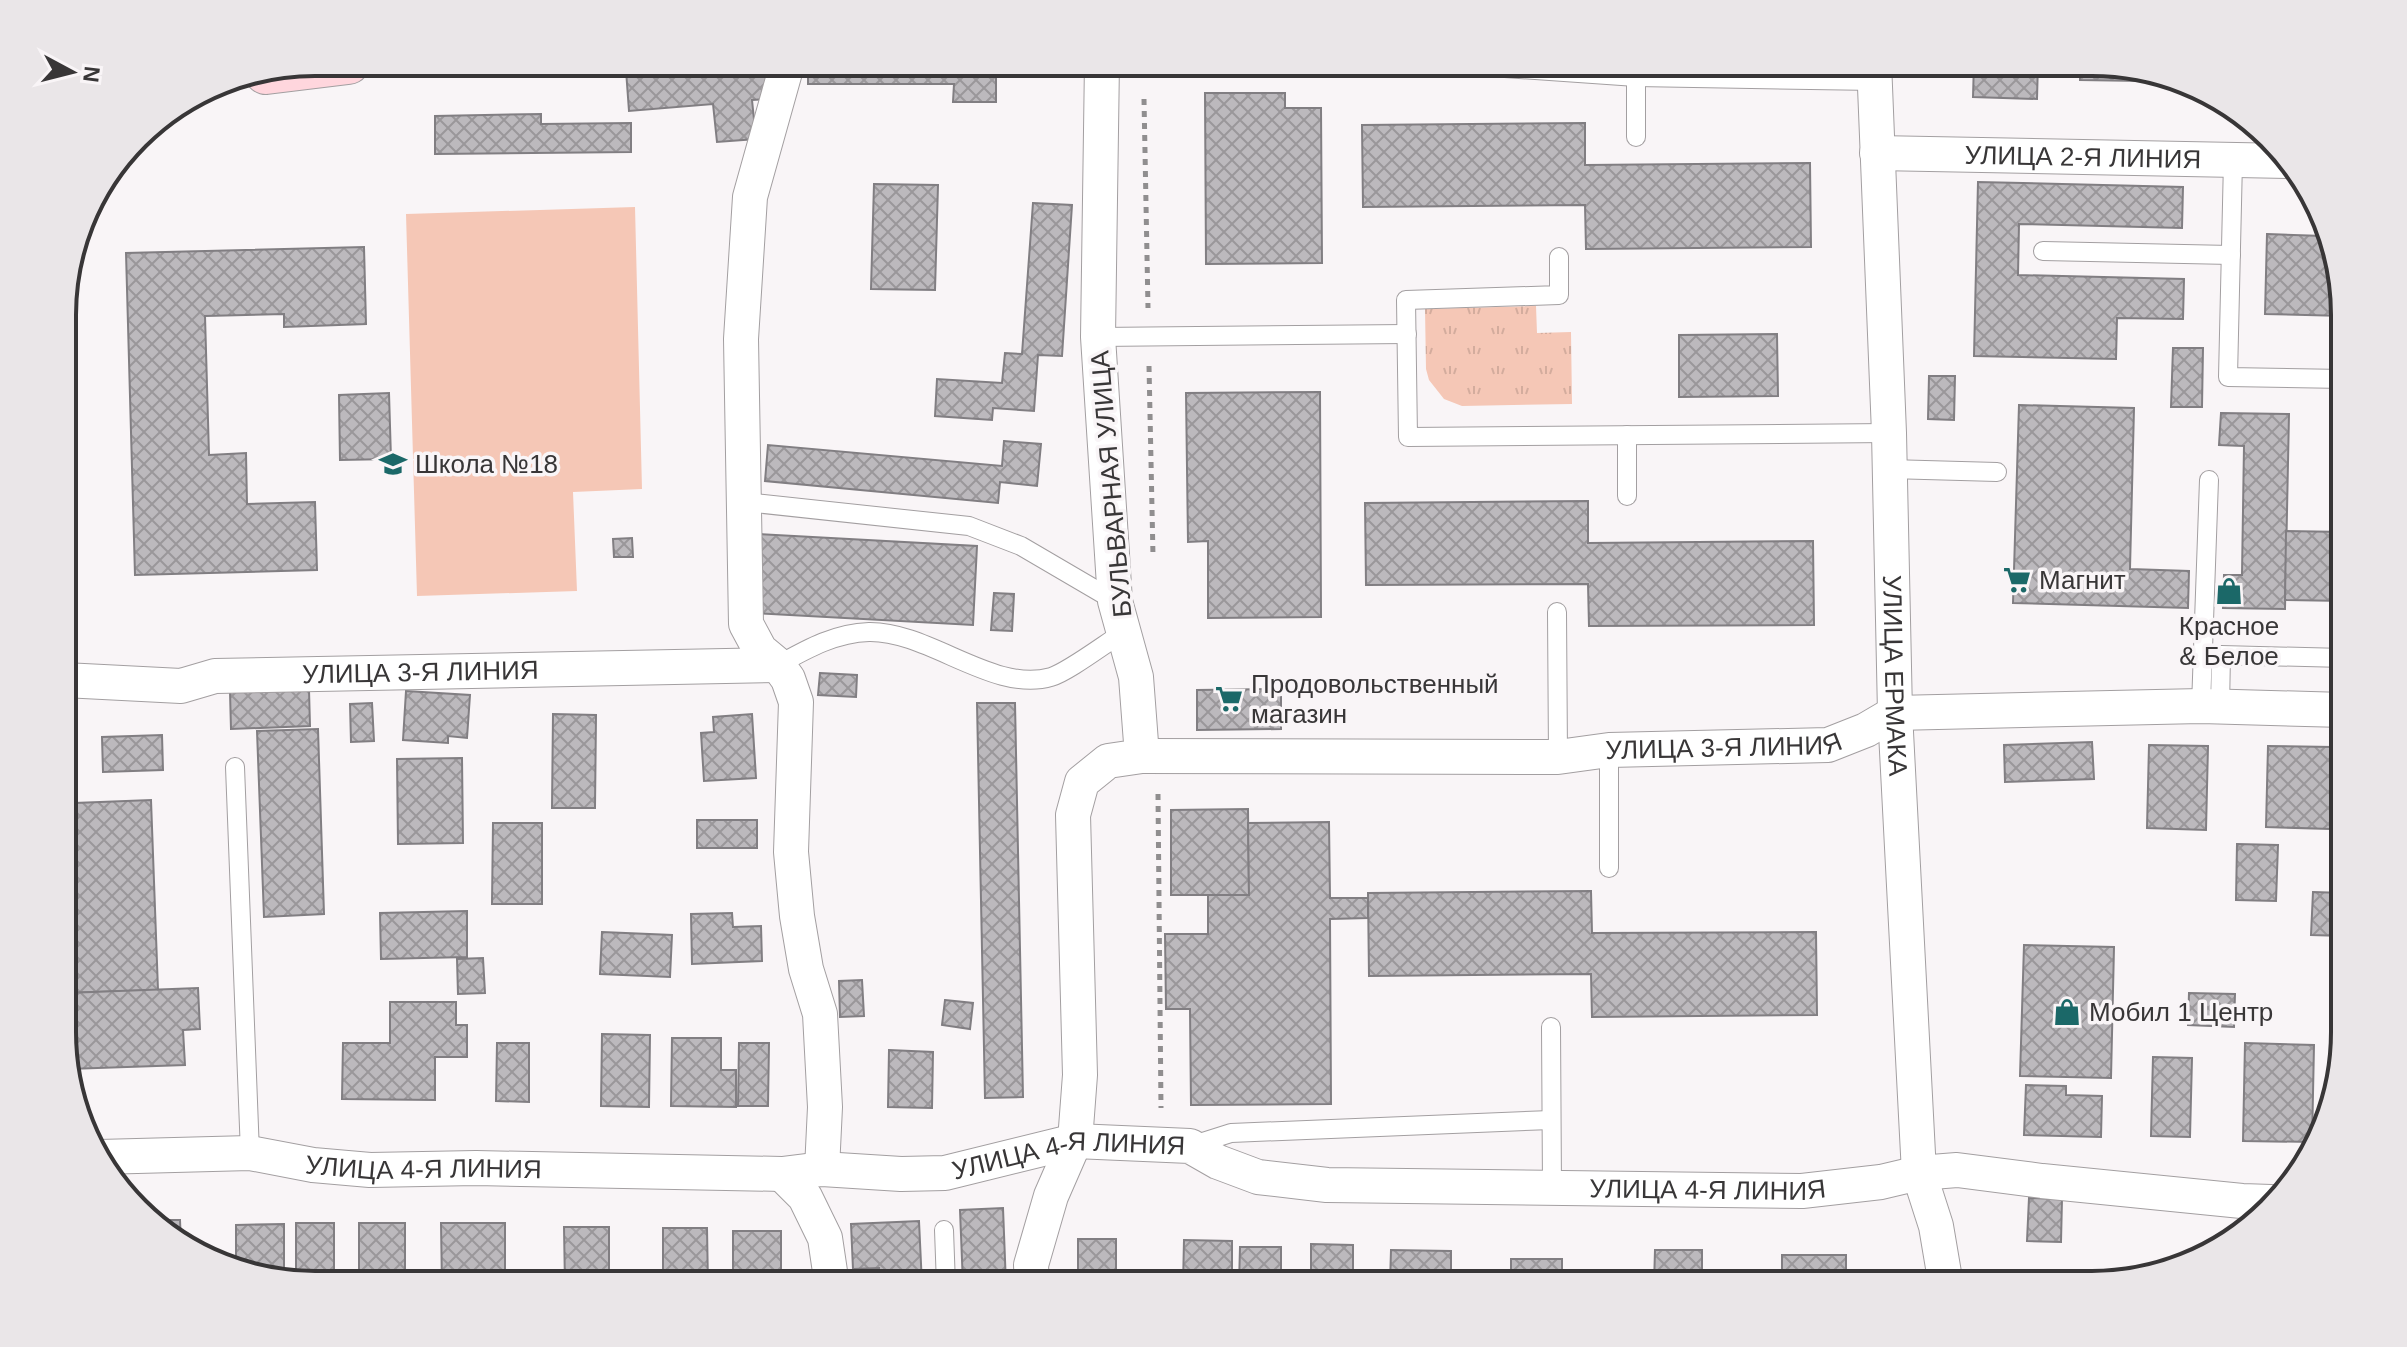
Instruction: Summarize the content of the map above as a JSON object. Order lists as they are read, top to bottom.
{
  "streets": {
    "street": [
      "УЛИЦА 2-Я ЛИНИЯ",
      "БУЛЬВАРНАЯ УЛИЦА",
      "УЛИЦА 3-Я ЛИНИЯ",
      "УЛИЦА ЕРМАКА",
      "УЛИЦА 4-Я ЛИНИЯ"
    ]
  },
  "crossings": [
    ["УЛИЦА 2-Я ЛИНИЯ", "УЛИЦА ЕРМАКА"],
    ["БУЛЬВАРНАЯ УЛИЦА", "УЛИЦА 3-Я ЛИНИЯ"],
    ["УЛИЦА 3-Я ЛИНИЯ", "УЛИЦА ЕРМАКА"],
    ["УЛИЦА ЕРМАКА", "УЛИЦА 4-Я ЛИНИЯ"]
  ],
  "places": {
    "school or university": ["Школа №18"],
    "supermarket": ["Магнит", "Продовольственный магазин"],
    "shop": ["Красное & Белое", "Мобил 1 Центр"]
  },
  "north": "right"
}
